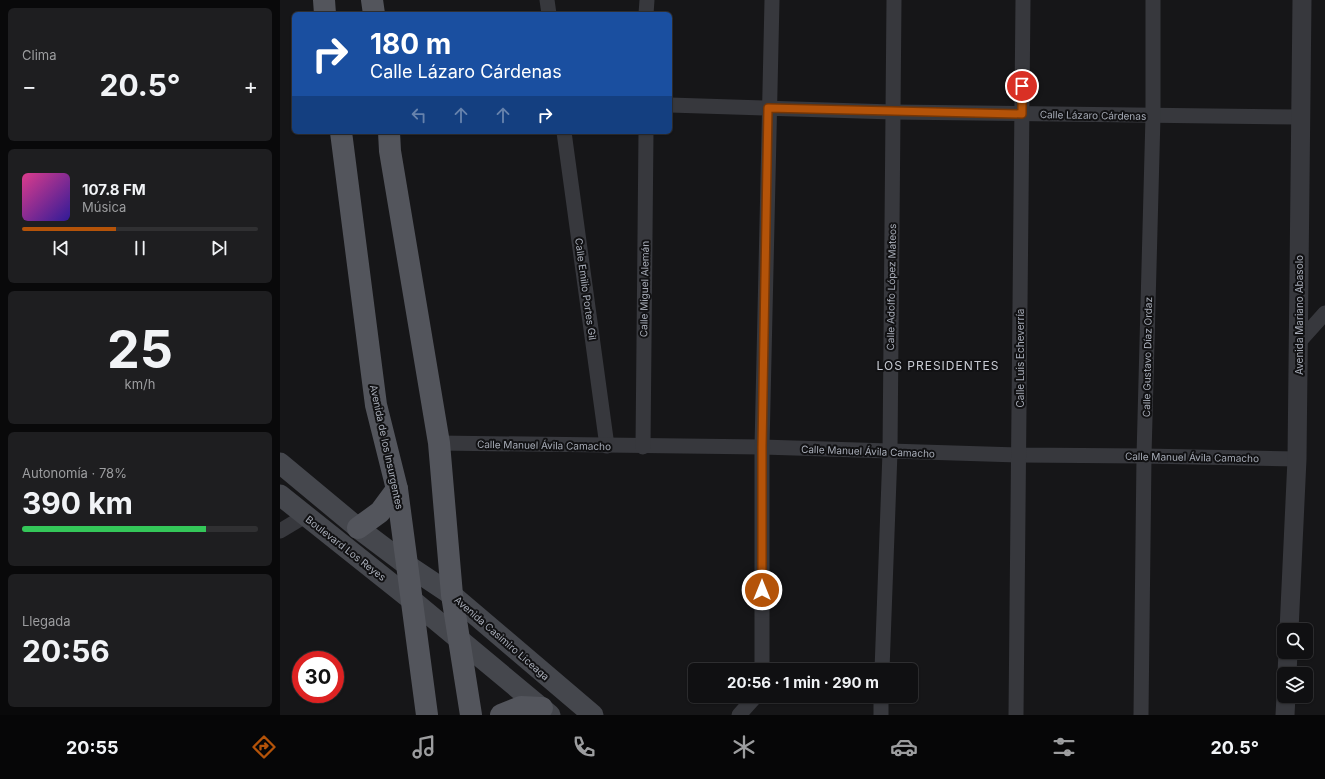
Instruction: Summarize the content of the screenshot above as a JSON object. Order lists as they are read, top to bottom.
{
  "streets": {
    "main road": ["Avenida de los Insurgentes", "Boulevard Los Reyes", "Avenida Casimiro Liceaga"],
    "street": [
      "Calle Lázaro Cárdenas",
      "Calle Adolfo López Mateos",
      "Calle Emilio Portes Gil",
      "Calle Miguel Alemán",
      "Avenida Mariano Abasolo",
      "Calle Gustavo Díaz Ordaz",
      "Calle Luis Echeverría",
      "Calle Manuel Ávila Camacho"
    ]
  },
  "crossings": [
    ["Calle Lázaro Cárdenas", "Calle Adolfo López Mateos"],
    ["Calle Lázaro Cárdenas", "Avenida Mariano Abasolo"],
    ["Calle Lázaro Cárdenas", "Calle Gustavo Díaz Ordaz"],
    ["Calle Lázaro Cárdenas", "Calle Luis Echeverría"],
    ["Calle Adolfo López Mateos", "Calle Manuel Ávila Camacho"],
    ["Calle Emilio Portes Gil", "Calle Manuel Ávila Camacho"],
    ["Calle Miguel Alemán", "Calle Manuel Ávila Camacho"],
    ["Avenida Mariano Abasolo", "Calle Manuel Ávila Camacho"],
    ["Calle Gustavo Díaz Ordaz", "Calle Manuel Ávila Camacho"],
    ["Calle Luis Echeverría", "Calle Manuel Ávila Camacho"],
    ["Avenida de los Insurgentes", "Boulevard Los Reyes"],
    ["Avenida de los Insurgentes", "Avenida Casimiro Liceaga"]
  ],
  "districts": ["LOS PRESIDENTES"],
  "page": {
    "tile": [
      "Clima",
      ["25", "km/h"],
      ["Autonomía · 78%", "390 km"],
      ["Llegada", "20:56"]
    ],
    "turn": ["180 m", "Calle Lázaro Cárdenas"],
    "heat": ["−", "20.5°", "+"],
    "song": ["107.8 FM", "Música"],
    "limit": "30",
    "trip": "20:56 · 1 min · 290 m",
    "tabs": ["20:55", "20.5°"]
  }
}
